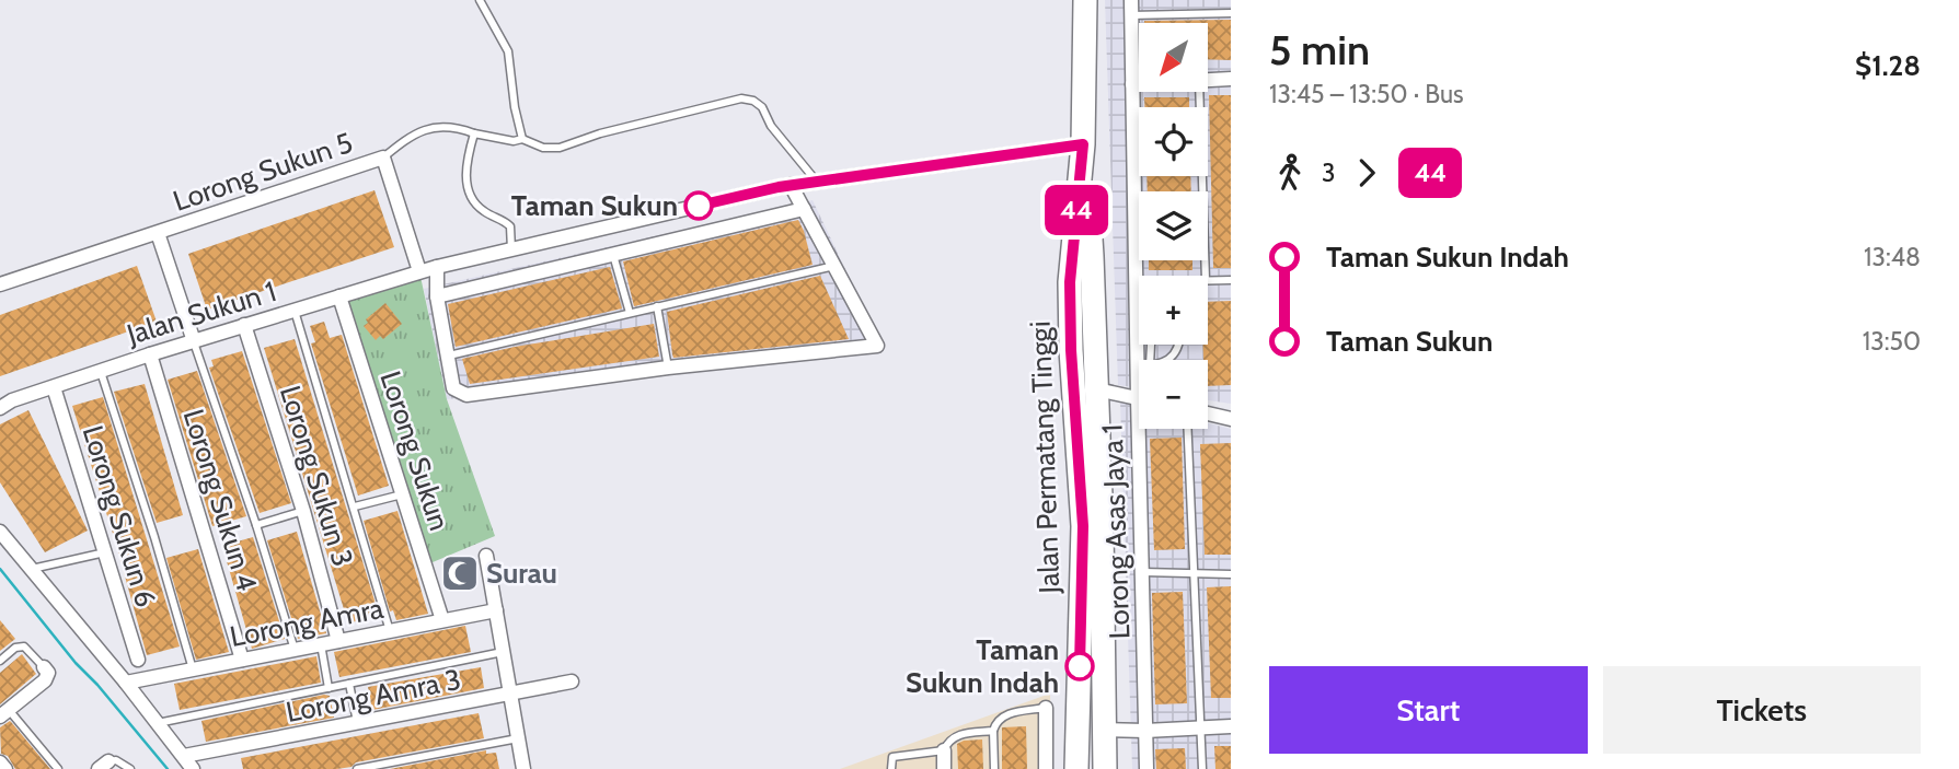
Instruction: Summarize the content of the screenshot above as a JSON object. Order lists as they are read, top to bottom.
{
  "streets": {
    "highway": ["Jalan Permatang Tinggi"],
    "street": [
      "Lorong Sukun 5",
      "Jalan Sukun 1",
      "Lorong Sukun",
      "Lorong Sukun 3",
      "Lorong Sukun 4",
      "Lorong Sukun 6",
      "Lorong Asas Jaya 1",
      "Lorong Amra",
      "Lorong Amra 3"
    ]
  },
  "crossings": [
    ["Lorong Sukun 5", "Jalan Sukun 1"],
    ["Jalan Sukun 1", "Lorong Sukun"],
    ["Jalan Sukun 1", "Jalan Permatang Tinggi"],
    ["Jalan Sukun 1", "Lorong Sukun 3"],
    ["Jalan Sukun 1", "Lorong Sukun 4"],
    ["Jalan Sukun 1", "Lorong Sukun 6"],
    ["Lorong Sukun", "Lorong Amra"],
    ["Lorong Sukun 3", "Lorong Amra"],
    ["Lorong Sukun 4", "Lorong Amra"]
  ],
  "places": {
    "other": ["Taman Sukun", "Taman Sukun Indah"],
    "mosque": ["Surau"]
  },
  "lines": ["bus line 44"],
  "north": "bottom left",
  "page": {
    "on_map": "44",
    "heading": ["5 min", "13:45 – 13:50 · Bus", "$1.28"],
    "map_buttons": ["+", "−"],
    "legs": ["3", "44"],
    "list": [
      {
        "name": "Taman Sukun Indah",
        "value": "13:48"
      },
      {
        "name": "Taman Sukun",
        "value": "13:50"
      }
    ],
    "buttons": ["Start", "Tickets"]
  }
}
